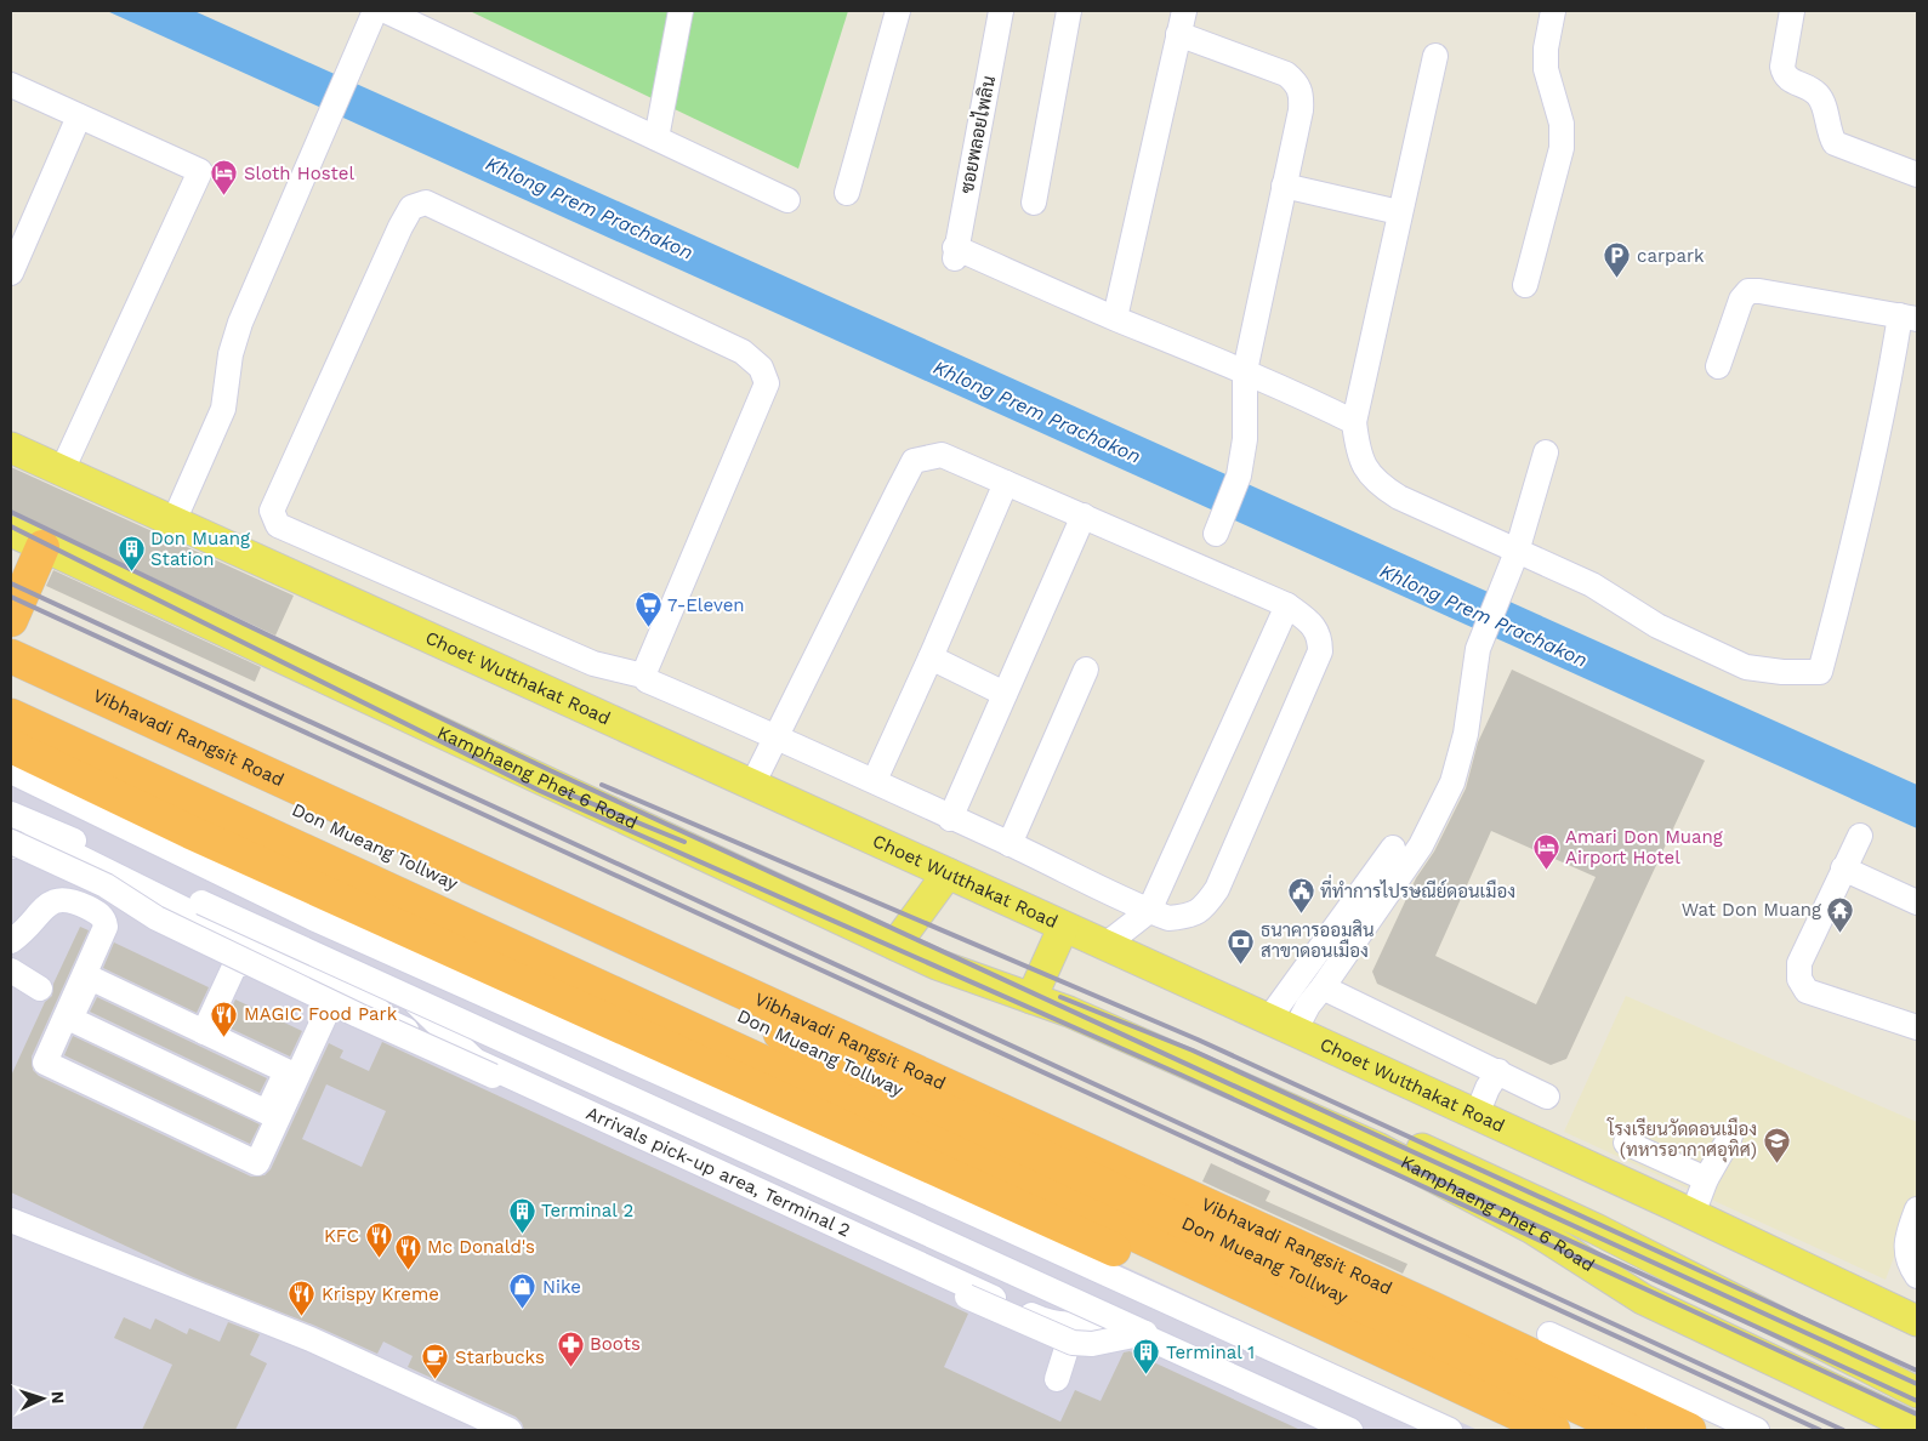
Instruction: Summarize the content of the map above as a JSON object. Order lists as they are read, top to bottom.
{
  "streets": {
    "highway": ["Vibhavadi Rangsit Road", "Don Mueang Tollway"],
    "main road": ["Choet Wutthakat Road", "Kamphaeng Phet 6 Road"],
    "street": ["ซอยพลอยไพลิน", "Arrivals pick-up area, Terminal 2"]
  },
  "water": ["Khlong Prem Prachakon"],
  "places": {
    "hotel": ["Sloth Hostel", "Amari Don Muang Airport Hotel"],
    "parking": ["carpark"],
    "building": ["Don Muang Station", "Terminal 2", "Terminal 1"],
    "supermarket": ["7-Eleven"],
    "public building": ["ที่ทำการไปรษณีย์ดอนเมือง"],
    "temple": ["Wat Don Muang"],
    "bank": ["ธนาคารออมสิน สาขาดอนเมือง"],
    "restaurant": [
      "MAGIC Food Park",
      "KFC",
      "Mc Donald's",
      "Krispy Kreme"
    ],
    "school or university": ["โรงเรียนวัดดอนเมือง (ทหารอากาศอุทิศ)"],
    "shop": ["Nike"],
    "pharmacy": ["Boots"],
    "cafe": ["Starbucks"]
  },
  "north": "right"
}
